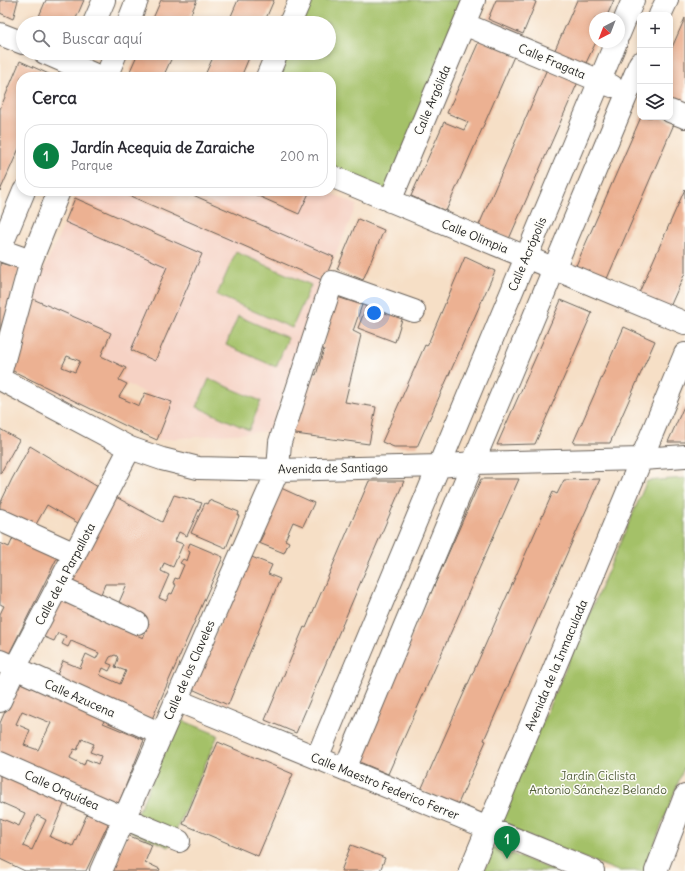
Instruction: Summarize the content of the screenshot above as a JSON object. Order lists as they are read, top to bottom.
{
  "streets": {
    "street": [
      "Calle Fragata",
      "Calle Argólida",
      "Calle Olimpia",
      "Calle Acrópolis",
      "Avenida de Santiago",
      "Calle de la Parpallota",
      "Avenida de la Inmaculada",
      "Calle de los Claveles",
      "Calle Azucena",
      "Calle Maestro Federico Ferrer",
      "Calle Orquídea"
    ]
  },
  "crossings": [
    ["Calle Fragata", "Calle Argólida"],
    ["Calle Fragata", "Calle Acrópolis"],
    ["Calle Argólida", "Calle Olimpia"],
    ["Calle Olimpia", "Calle Acrópolis"],
    ["Calle Acrópolis", "Avenida de Santiago"],
    ["Calle Acrópolis", "Calle Maestro Federico Ferrer"],
    ["Avenida de Santiago", "Calle de la Parpallota"],
    ["Avenida de Santiago", "Avenida de la Inmaculada"],
    ["Avenida de Santiago", "Calle de los Claveles"],
    ["Calle de la Parpallota", "Calle Azucena"],
    ["Avenida de la Inmaculada", "Calle Maestro Federico Ferrer"],
    ["Calle de los Claveles", "Calle Azucena"],
    ["Calle de los Claveles", "Calle Maestro Federico Ferrer"],
    ["Calle de los Claveles", "Calle Orquídea"]
  ],
  "parks": ["Jardín Ciclista Antonio Sánchez Belando"],
  "north": "bottom left",
  "page": {
    "map_buttons": ["+", "−"],
    "search": "Buscar aquí",
    "heading": "Cerca",
    "list": [
      {
        "mark": "1",
        "name": "Jardín Acequia de Zaraiche",
        "note": "Parque",
        "value": "200 m"
      }
    ],
    "pins": "1"
  }
}
